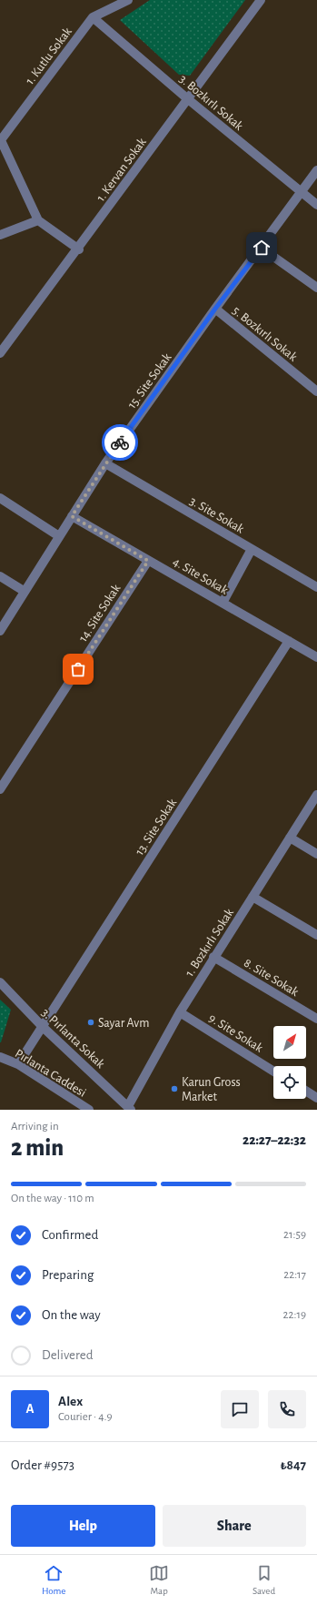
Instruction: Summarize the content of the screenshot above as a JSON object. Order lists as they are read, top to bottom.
{
  "streets": {
    "street": [
      "1. Kutlu Sokak",
      "3. Bozkırlı Sokak",
      "1. Kervan Sokak",
      "5. Bozkırlı Sokak",
      "15. Site Sokak",
      "3. Site Sokak",
      "4. Site Sokak",
      "14. Site Sokak",
      "13. Site Sokak",
      "1. Bozkırlı Sokak",
      "8. Site Sokak",
      "9. Site Sokak",
      "3. Pırlanta Sokak",
      "Pırlanta Caddesi"
    ]
  },
  "crossings": [
    ["1. Kutlu Sokak", "3. Bozkırlı Sokak"],
    ["3. Bozkırlı Sokak", "1. Kervan Sokak"],
    ["3. Bozkırlı Sokak", "15. Site Sokak"],
    ["5. Bozkırlı Sokak", "15. Site Sokak"],
    ["15. Site Sokak", "3. Site Sokak"],
    ["15. Site Sokak", "4. Site Sokak"],
    ["4. Site Sokak", "14. Site Sokak"],
    ["4. Site Sokak", "13. Site Sokak"],
    ["13. Site Sokak", "3. Pırlanta Sokak"],
    ["13. Site Sokak", "Pırlanta Caddesi"],
    ["1. Bozkırlı Sokak", "8. Site Sokak"],
    ["1. Bozkırlı Sokak", "9. Site Sokak"],
    ["1. Bozkırlı Sokak", "3. Pırlanta Sokak"]
  ],
  "places": ["Sayar Avm", "Karun Gross Market"],
  "north": "top right",
  "page": {
    "heading": ["2 min", "Arriving in", "22:27–22:32"],
    "panel": [
      "Alex",
      "Courier · 4.9",
      "Order #9573",
      "₺847"
    ],
    "bar": "On the way · 110 m",
    "list": [
      ["Confirmed", "21:59"],
      ["Preparing", "22:17"],
      ["On the way", "22:19"],
      "Delivered"
    ],
    "round": "A",
    "buttons": ["Help", "Share"],
    "tabs": ["Home", "Map", "Saved"]
  }
}
